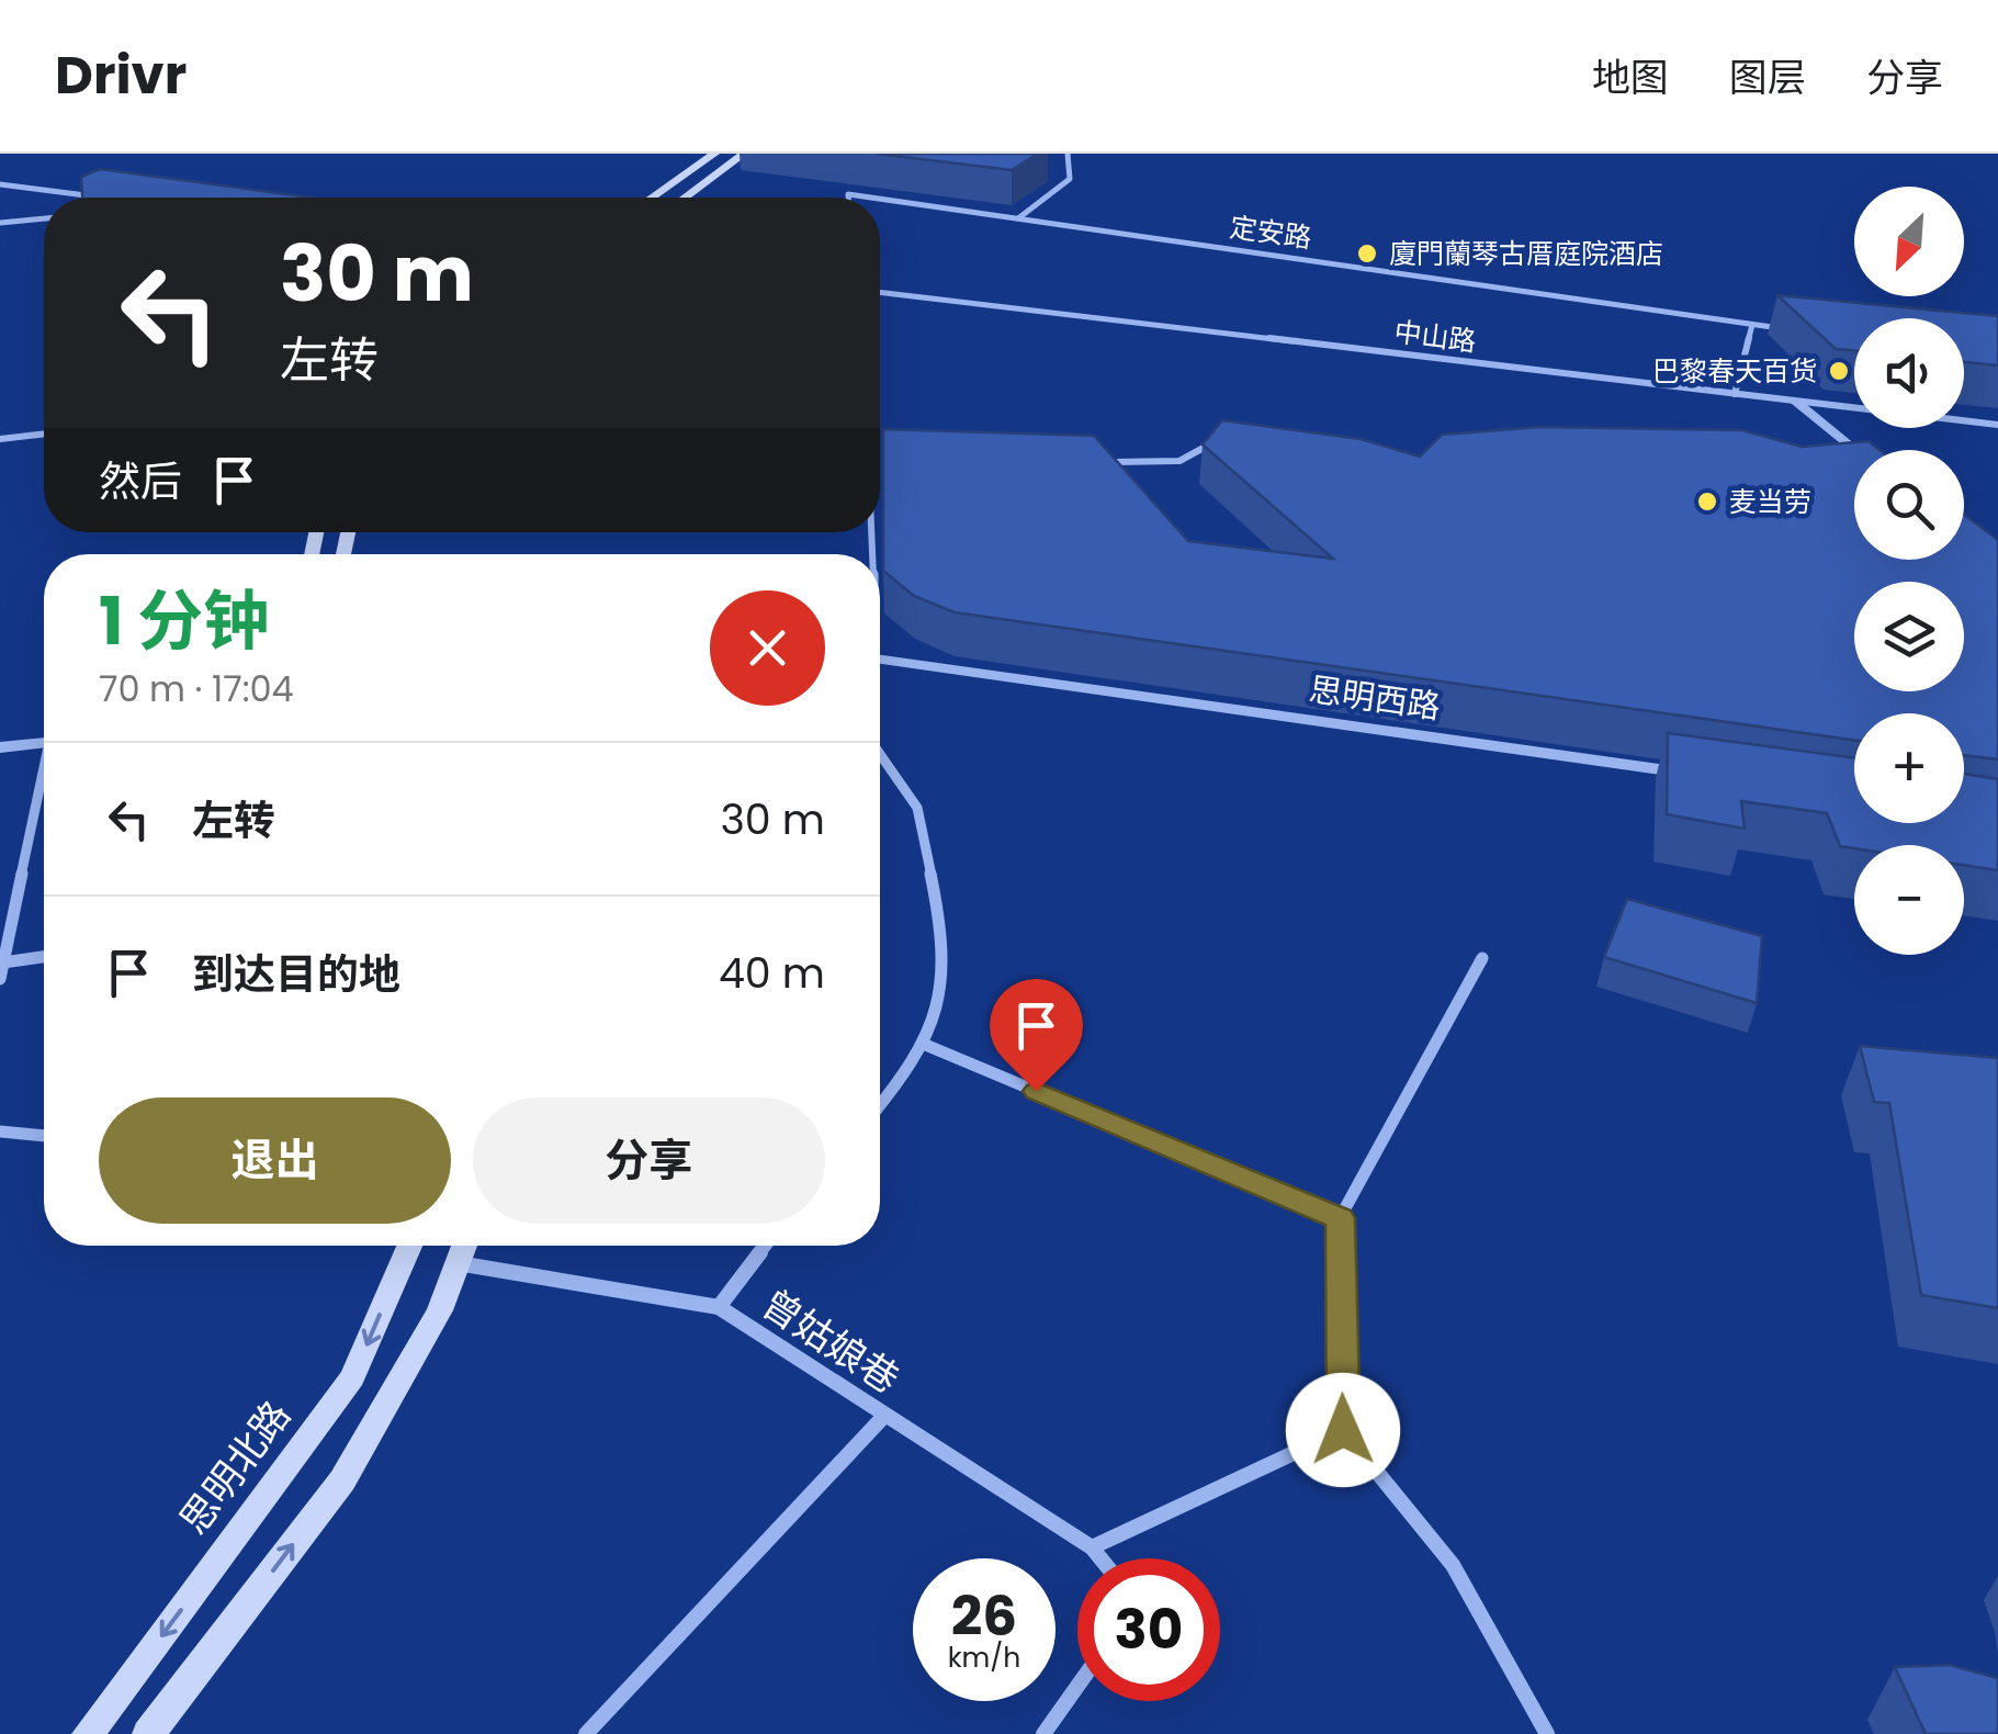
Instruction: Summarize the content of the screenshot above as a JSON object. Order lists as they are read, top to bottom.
{
  "streets": {
    "main road": ["思明北路"],
    "street": [
      "定安路",
      "中山路",
      "思明西路",
      "曾姑娘巷"
    ]
  },
  "places": ["廈門蘭琴古厝庭院酒店", "巴黎春天百货", "麦当劳"],
  "north": "bottom left",
  "page": {
    "header": "Drivr",
    "nav": ["地图", "图层", "分享"],
    "map_buttons": ["+", "−"],
    "turn": ["30 m", "左转"],
    "then": "然后",
    "heading": ["1 分钟", "70 m · 17:04"],
    "list": [
      {
        "name": "左转",
        "value": "30 m"
      },
      {
        "name": "到达目的地",
        "value": "40 m"
      }
    ],
    "buttons": ["退出", "分享"],
    "speed": "26 km/h",
    "limit": "30"
  }
}
